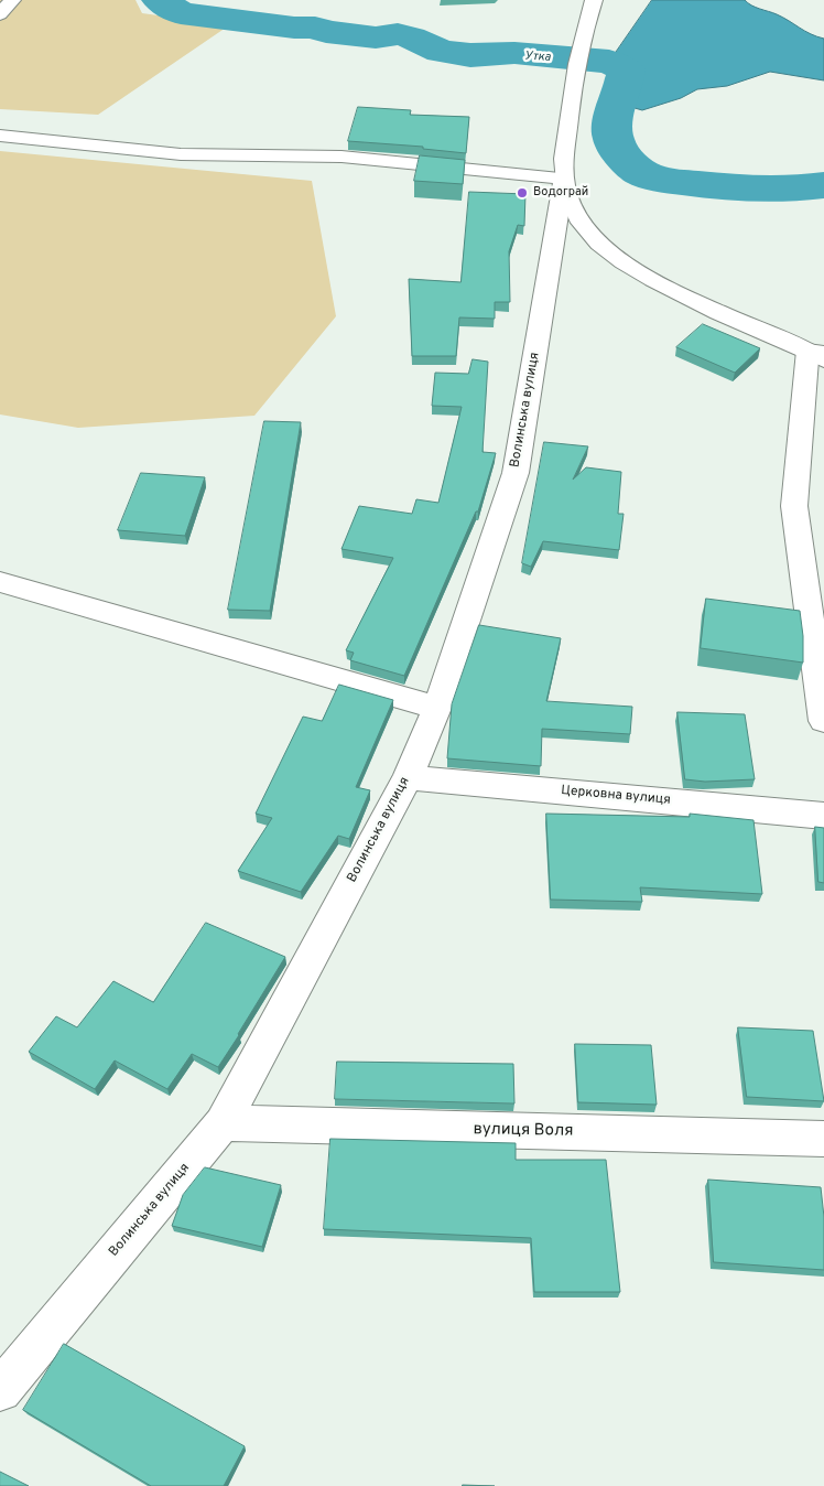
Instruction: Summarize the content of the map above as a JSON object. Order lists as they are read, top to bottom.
{
  "streets": {
    "street": ["Волинська вулиця", "Церковна вулиця", "вулиця Воля"]
  },
  "crossings": [
    ["Волинська вулиця", "Церковна вулиця"],
    ["Волинська вулиця", "вулиця Воля"]
  ],
  "water": ["Утка"],
  "places": ["Водограй"]
}
